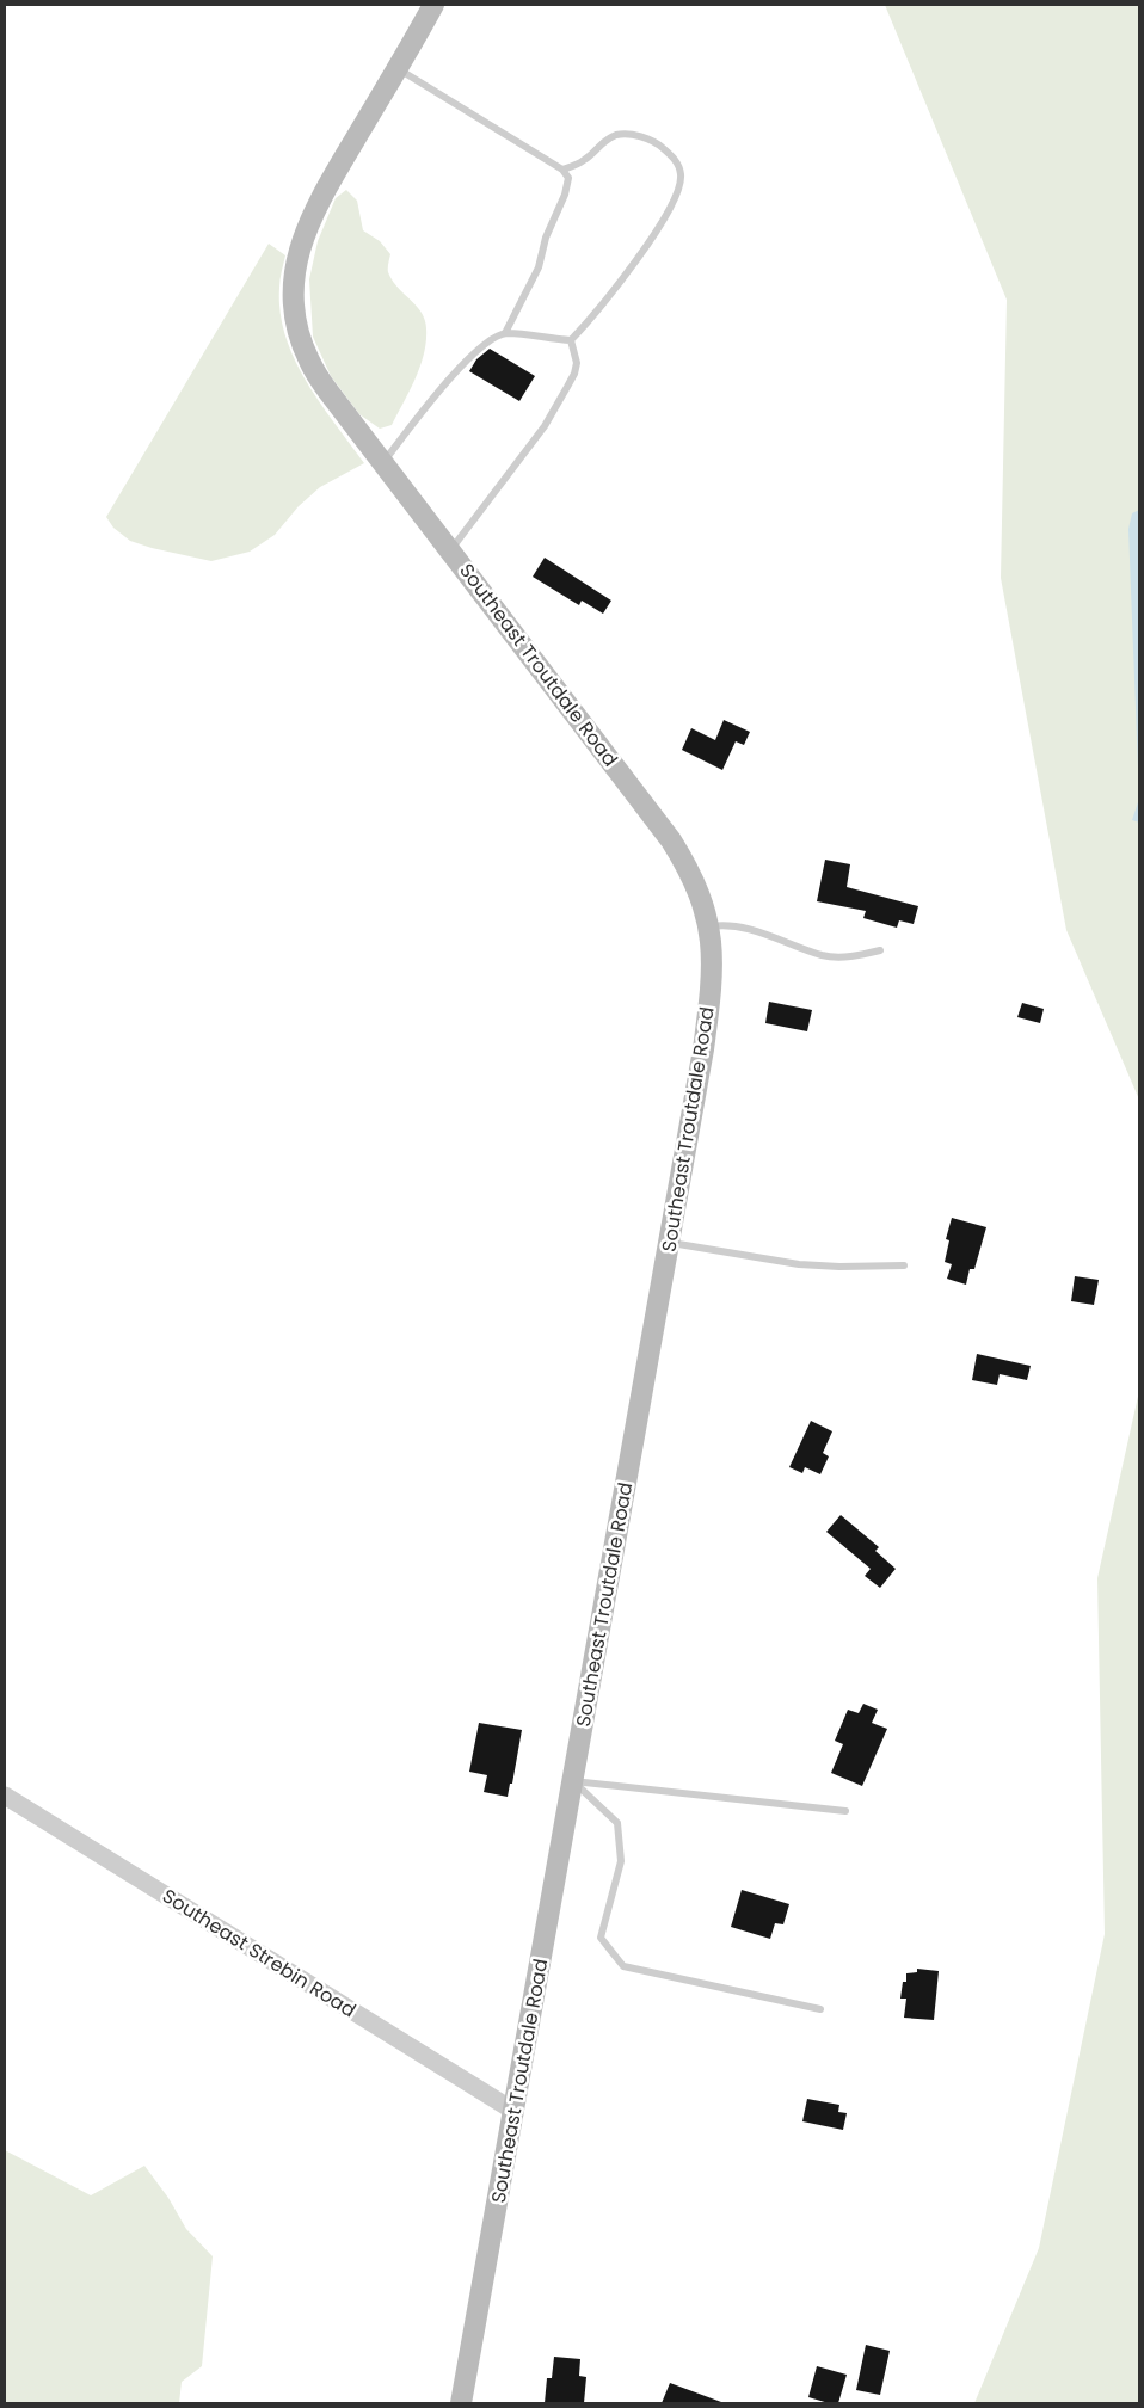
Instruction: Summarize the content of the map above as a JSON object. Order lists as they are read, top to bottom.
{
  "streets": {
    "main road": ["Southeast Troutdale Road"],
    "street": ["Southeast Strebin Road"]
  },
  "crossings": [
    ["Southeast Troutdale Road", "Southeast Strebin Road"]
  ]
}
